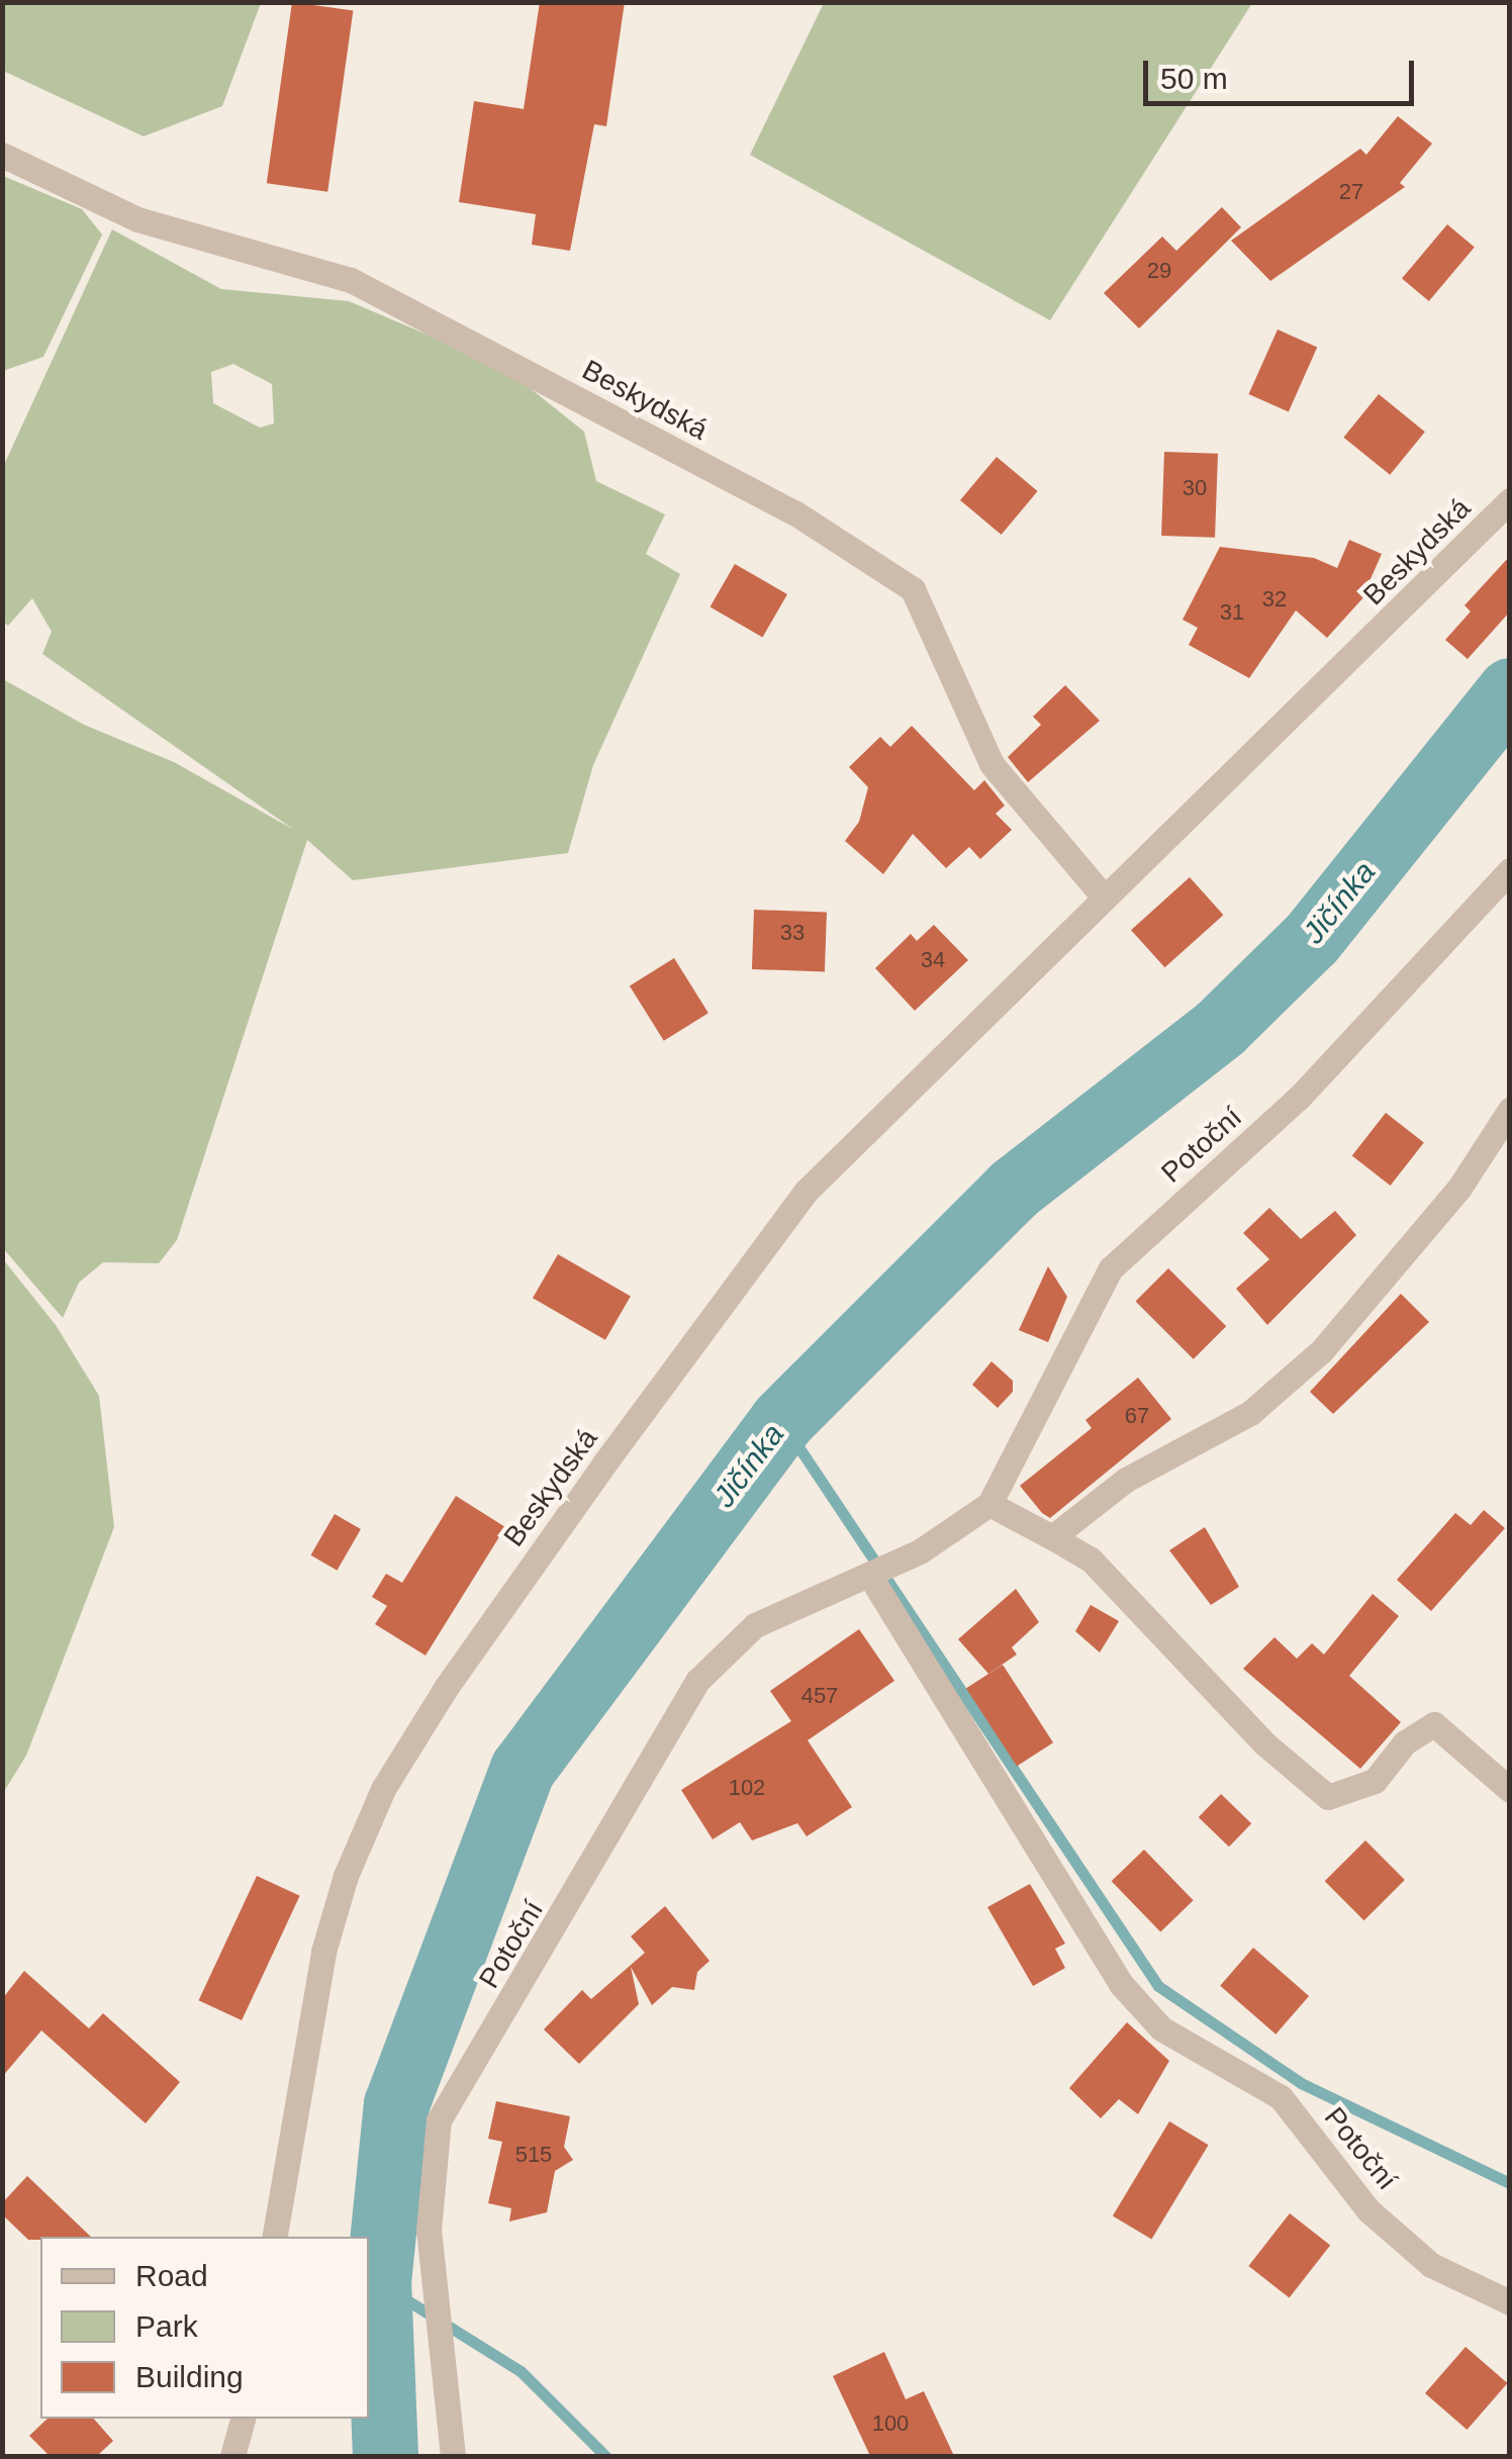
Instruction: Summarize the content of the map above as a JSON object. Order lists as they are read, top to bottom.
{
  "streets": {
    "street": ["Beskydská", "Potoční"]
  },
  "water": ["Jičínka"],
  "house_numbers": [
    "27",
    "29",
    "30",
    "32",
    "31",
    "33",
    "34",
    "67",
    "457",
    "102",
    "515",
    "100"
  ],
  "legend": ["Road", "Park", "Building"],
  "scale_bar": "50 m"
}
